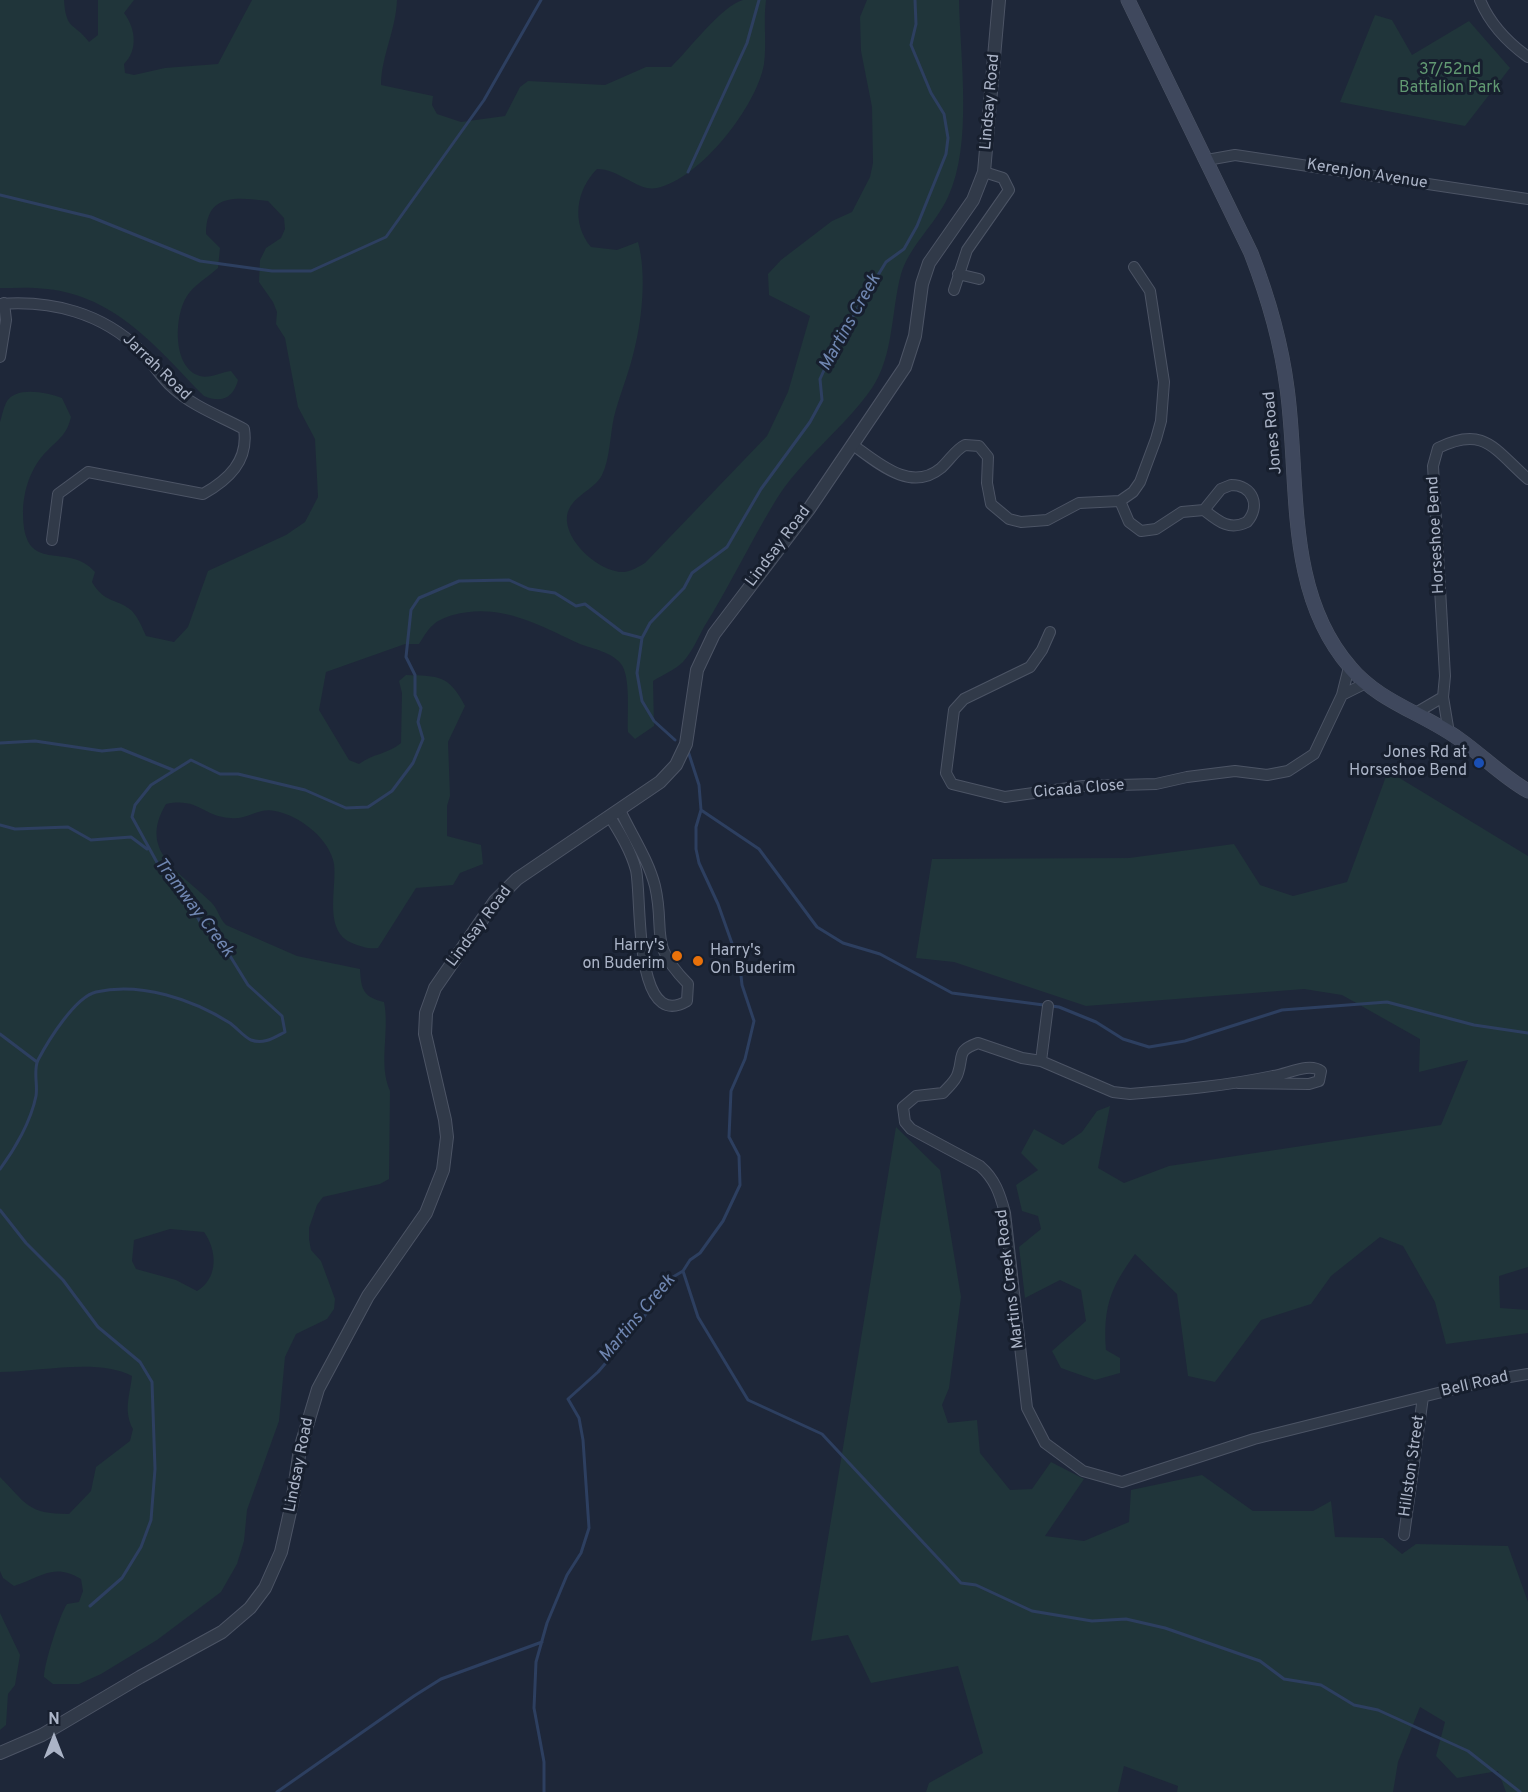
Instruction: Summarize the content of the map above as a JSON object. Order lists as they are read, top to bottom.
{
  "streets": {
    "main road": ["Jones Road"],
    "street": [
      "Lindsay Road",
      "Kerenjon Avenue",
      "Jarrah Road",
      "Horseshoe Bend",
      "Cicada Close",
      "Martins Creek Road",
      "Bell Road",
      "Hillston Street"
    ]
  },
  "crossings": [
    ["Kerenjon Avenue", "Jones Road"],
    ["Jones Road", "Cicada Close"],
    ["Martins Creek Road", "Bell Road"],
    ["Martins Creek Road", "Hillston Street"],
    ["Bell Road", "Hillston Street"]
  ],
  "water": ["Martins Creek", "Tramway Creek"],
  "parks": ["37/52nd Battalion Park"],
  "places": ["Jones Rd at Horseshoe Bend", "Harry's on Buderim", "Harry's On Buderim"],
  "north": "top"
}
